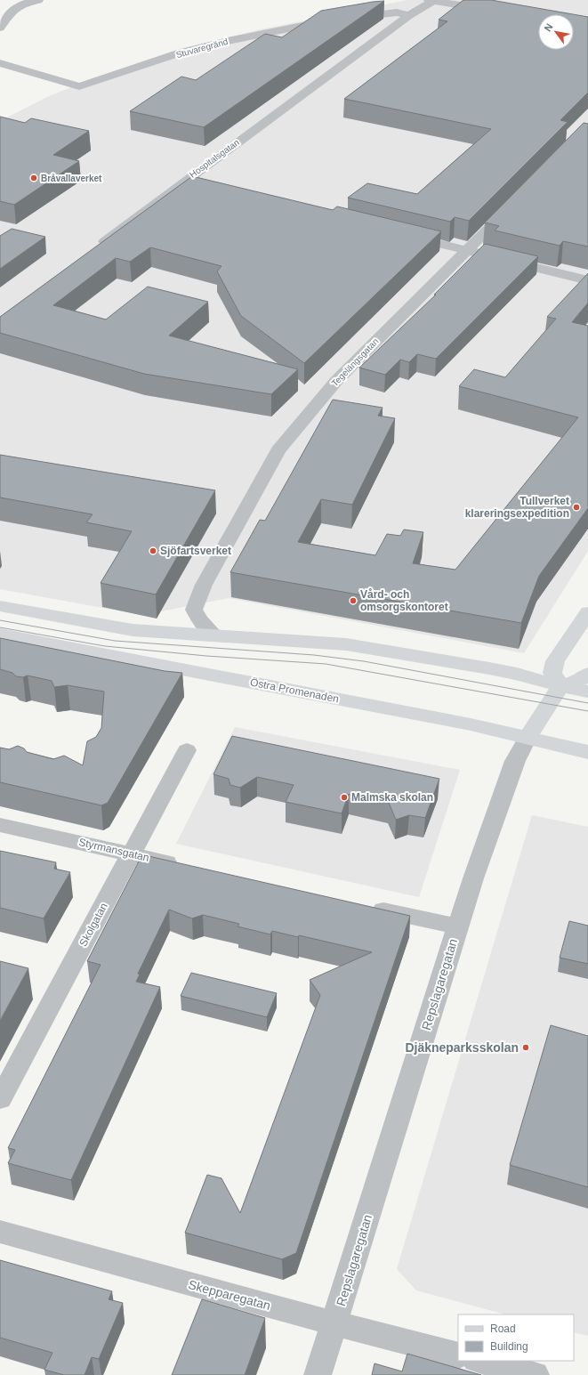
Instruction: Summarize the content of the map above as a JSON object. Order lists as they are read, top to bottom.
{
  "streets": {
    "main road": ["Östra Promenaden", "Repslagaregatan"],
    "street": [
      "Stuvaregränd",
      "Hospitalsgatan",
      "Tegelängsgatan",
      "Styrmansgatan",
      "Skolgatan",
      "Skepparegatan"
    ]
  },
  "crossings": [
    ["Östra Promenaden", "Repslagaregatan"],
    ["Styrmansgatan", "Skolgatan"],
    ["Repslagaregatan", "Skepparegatan"]
  ],
  "places": [
    "Bråvallaverket",
    "Tullverket klareringsexpedition",
    "Sjöfartsverket",
    "Vård- och omsorgskontoret",
    "Malmska skolan",
    "Djäkneparksskolan"
  ],
  "legend": ["Road", "Building"],
  "north": "top left"
}
